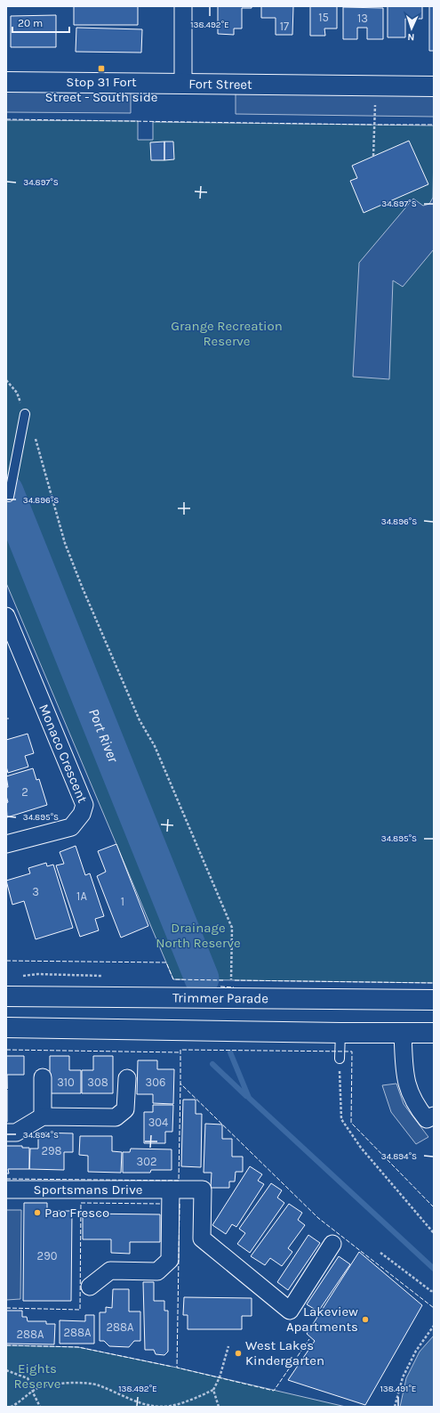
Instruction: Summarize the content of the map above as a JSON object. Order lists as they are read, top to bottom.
{
  "streets": {
    "main road": ["Fort Street", "Trimmer Parade"],
    "street": ["Monaco Crescent", "Sportsmans Drive"]
  },
  "water": ["Port River"],
  "parks": ["Grange Recreation Reserve", "Drainage North Reserve", "Eights Reserve"],
  "places": {
    "transit": ["Stop 31 Fort Street - South side"],
    "other": ["Pao Fresco", "Lakeview Apartments", "West Lakes Kindergarten"]
  },
  "house_numbers": [
    "15",
    "13",
    "17",
    "2",
    "3",
    "1A",
    "1",
    "310",
    "308",
    "306",
    "304",
    "298",
    "302",
    "290",
    "288A",
    "288A",
    "288A"
  ],
  "scale_bar": "20 m",
  "north": "bottom",
  "coordinates": [
    "138.492°E",
    "34.897°S",
    "34.896°S",
    "34.895°S",
    "34.894°S",
    "138.491°E"
  ]
}
